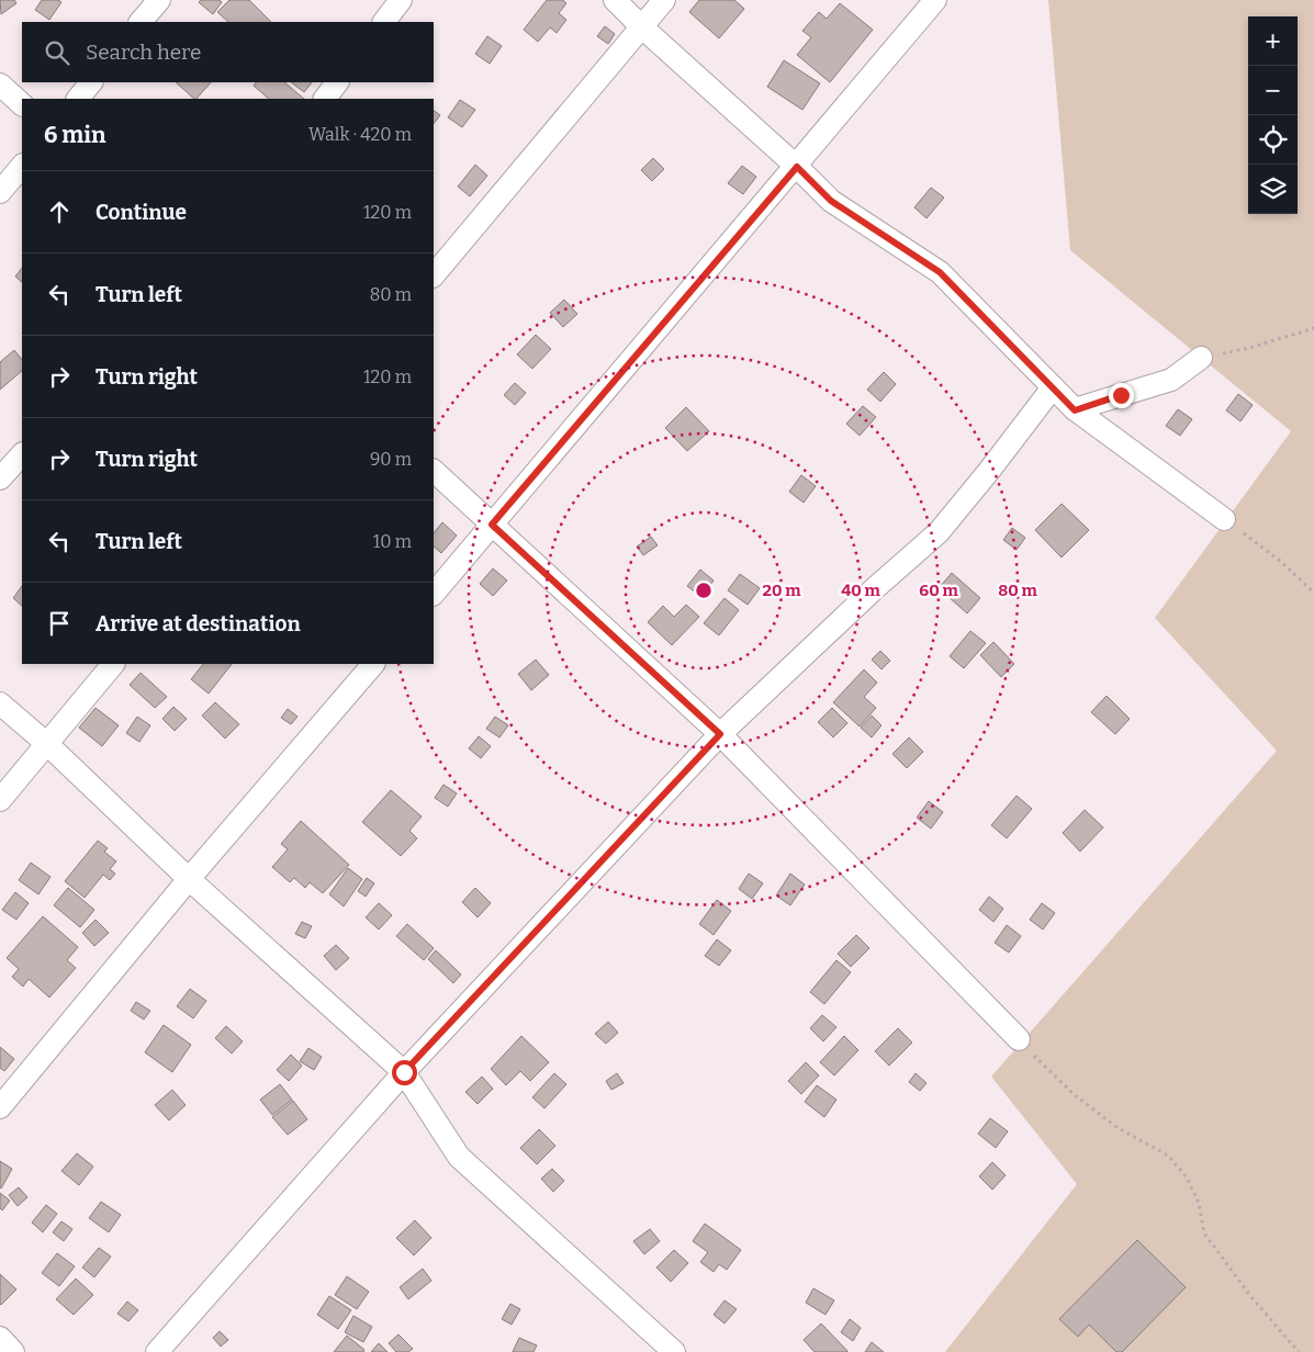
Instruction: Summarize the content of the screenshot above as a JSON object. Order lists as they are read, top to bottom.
{
  "page": {
    "map_buttons": ["+", "−"],
    "search": "Search here",
    "heading": ["6 min", "Walk · 420 m"],
    "list": [
      ["Continue", "120 m"],
      ["Turn left", "80 m"],
      ["Turn right", "120 m"],
      ["Turn right", "90 m"],
      ["Turn left", "10 m"],
      "Arrive at destination"
    ]
  },
  "rings": [
    "20 m",
    "40 m",
    "60 m",
    "80 m"
  ]
}
